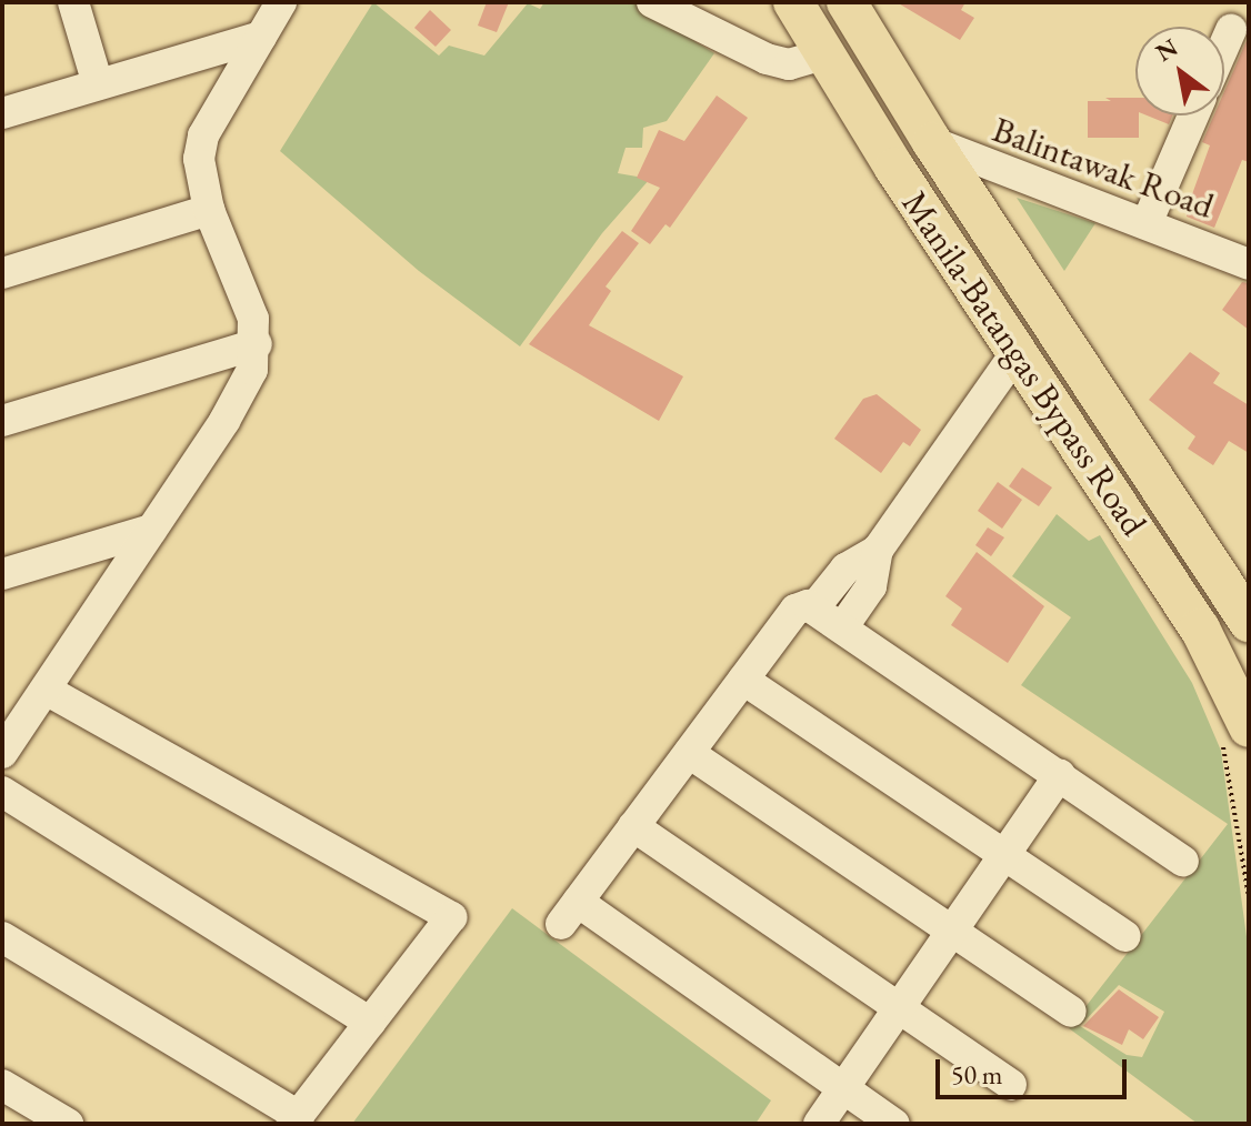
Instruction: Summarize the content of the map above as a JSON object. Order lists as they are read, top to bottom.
{
  "streets": {
    "main road": ["Manila-Batangas Bypass Road"],
    "street": ["Balintawak Road"]
  },
  "crossings": [
    ["Balintawak Road", "Manila-Batangas Bypass Road"]
  ],
  "scale_bar": "50 m",
  "north": "top left"
}
